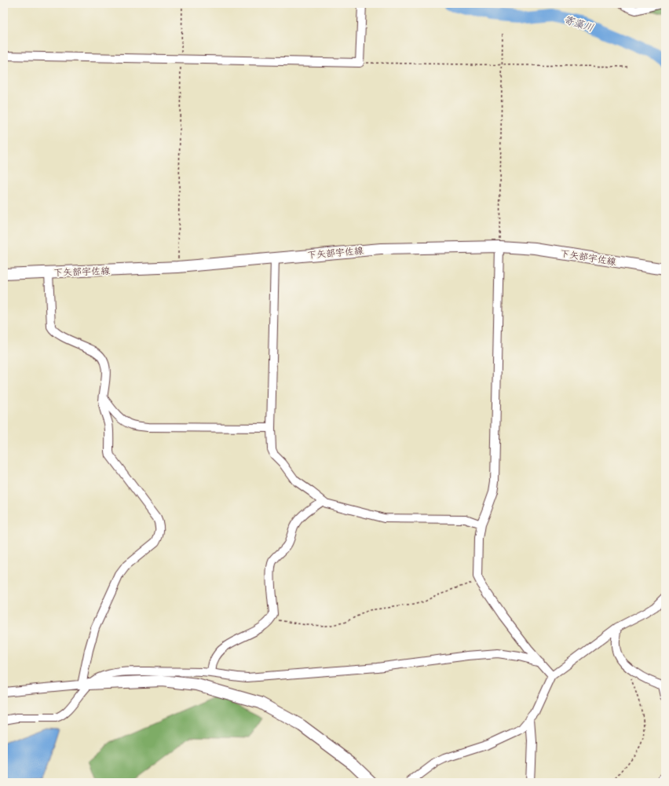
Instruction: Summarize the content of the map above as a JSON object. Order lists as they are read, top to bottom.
{
  "streets": {
    "main road": ["下矢部宇佐線"]
  },
  "water": ["寄藻川"]
}
